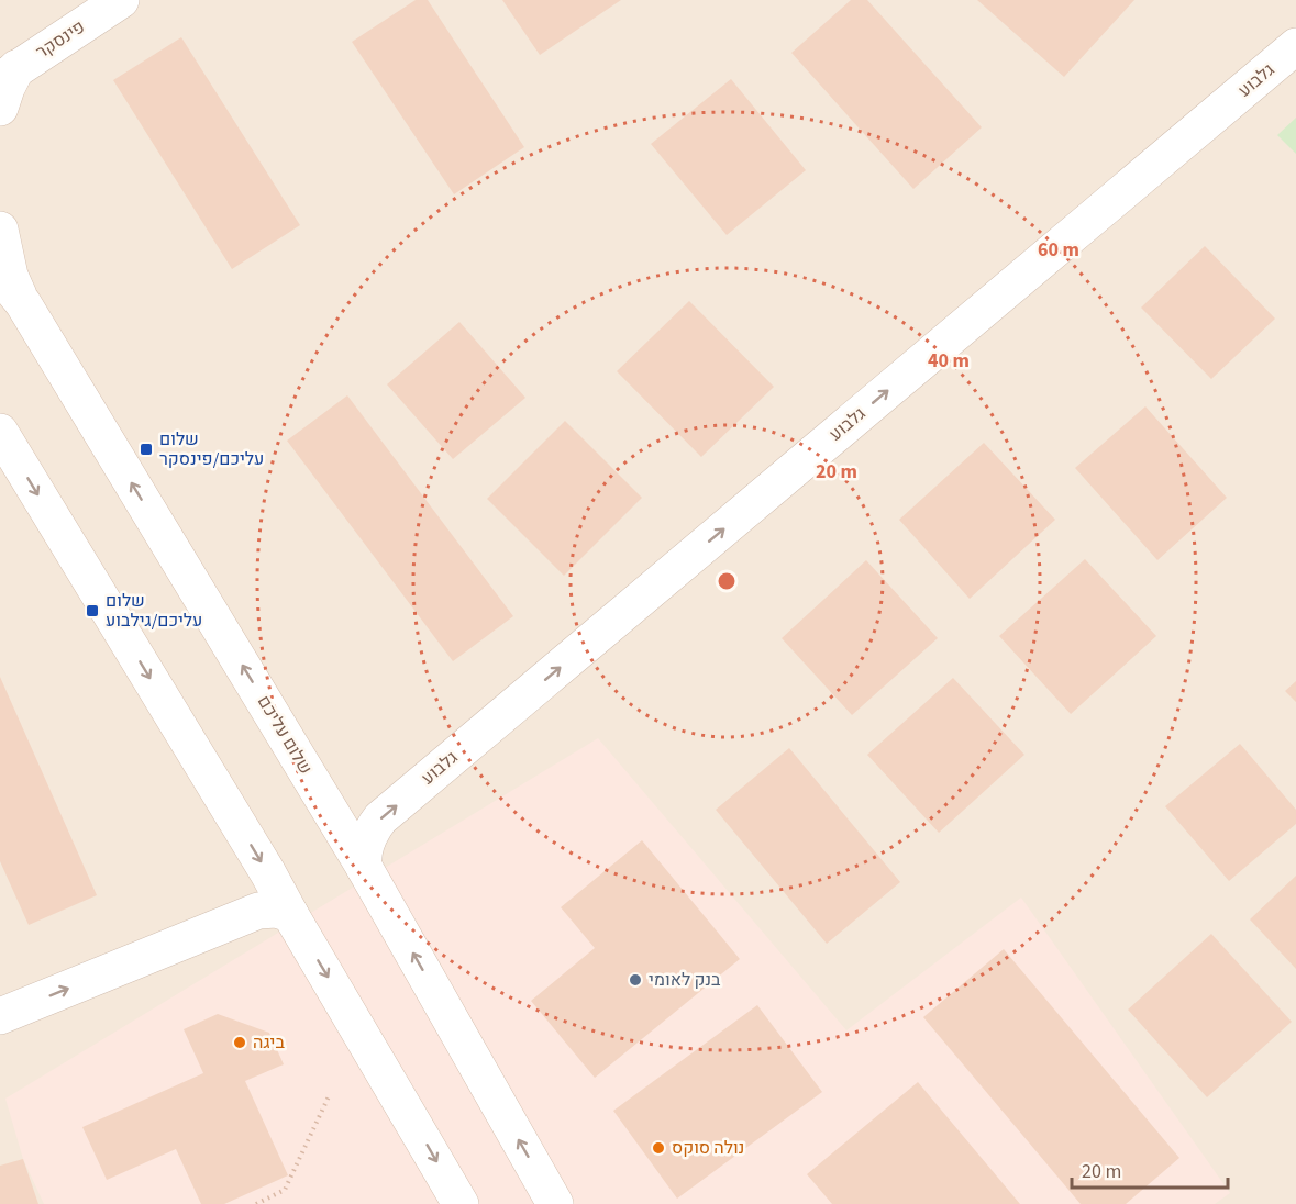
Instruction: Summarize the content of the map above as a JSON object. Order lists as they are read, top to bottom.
{
  "streets": {
    "main road": ["פינסקר", "גלבוע", "שלום עליכם"]
  },
  "crossings": [
    ["גלבוע", "שלום עליכם"]
  ],
  "one_way": ["גלבוע"],
  "places": {
    "transit": ["שלום עליכם/פינסקר", "שלום עליכם/גילבוע"],
    "other": ["בנק לאומי", "ביגה", "נולה סוקס"]
  },
  "scale_bar": "20 m",
  "rings": ["60 m", "40 m", "20 m"]
}
